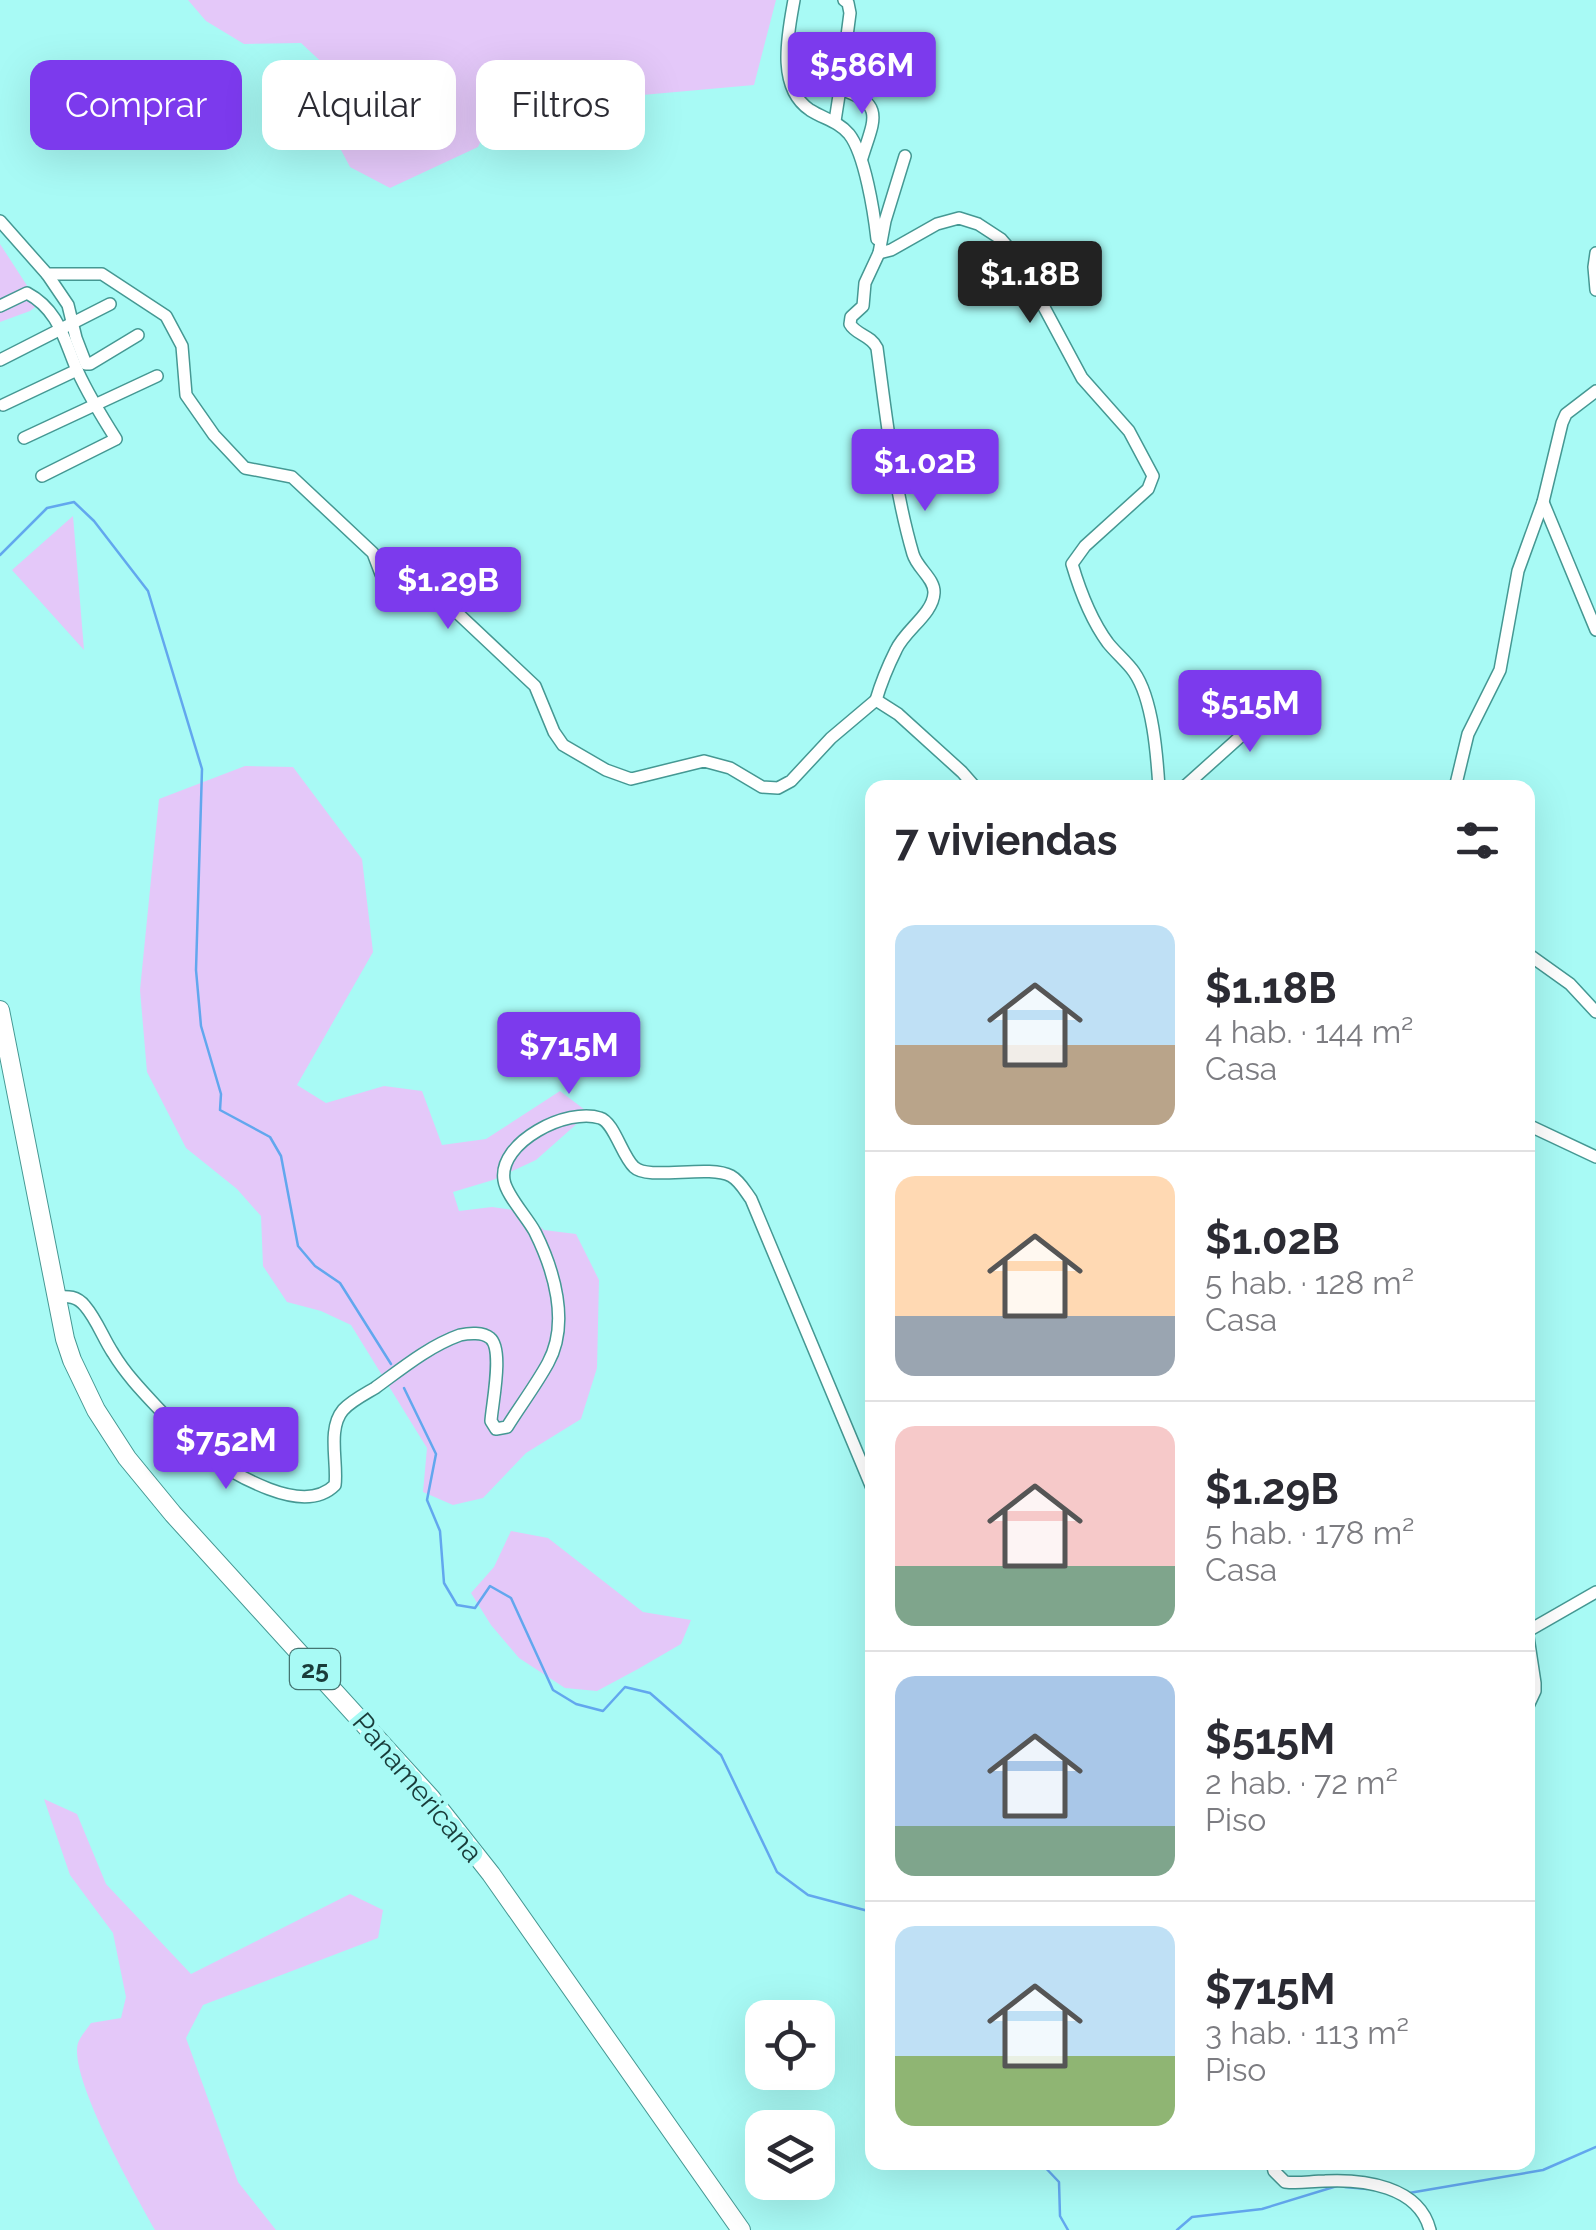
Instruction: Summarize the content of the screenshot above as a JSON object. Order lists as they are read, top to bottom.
{
  "streets": {
    "main road": ["25", "Panamericana"]
  },
  "page": {
    "price": [
      "$586M",
      "$1.18B",
      "$1.02B",
      "$1.29B",
      "$515M",
      "$715M",
      "$752M"
    ],
    "chip": ["Comprar", "Alquilar", "Filtros"],
    "heading": "7 viviendas",
    "list": [
      {
        "name": "$1.18B",
        "note": "4 hab. · 144 m² · Casa"
      },
      {
        "name": "$1.02B",
        "note": "5 hab. · 128 m² · Casa"
      },
      {
        "name": "$1.29B",
        "note": "5 hab. · 178 m² · Casa"
      },
      {
        "name": "$515M",
        "note": "2 hab. · 72 m² · Piso"
      },
      {
        "name": "$715M",
        "note": "3 hab. · 113 m² · Piso"
      }
    ]
  }
}
